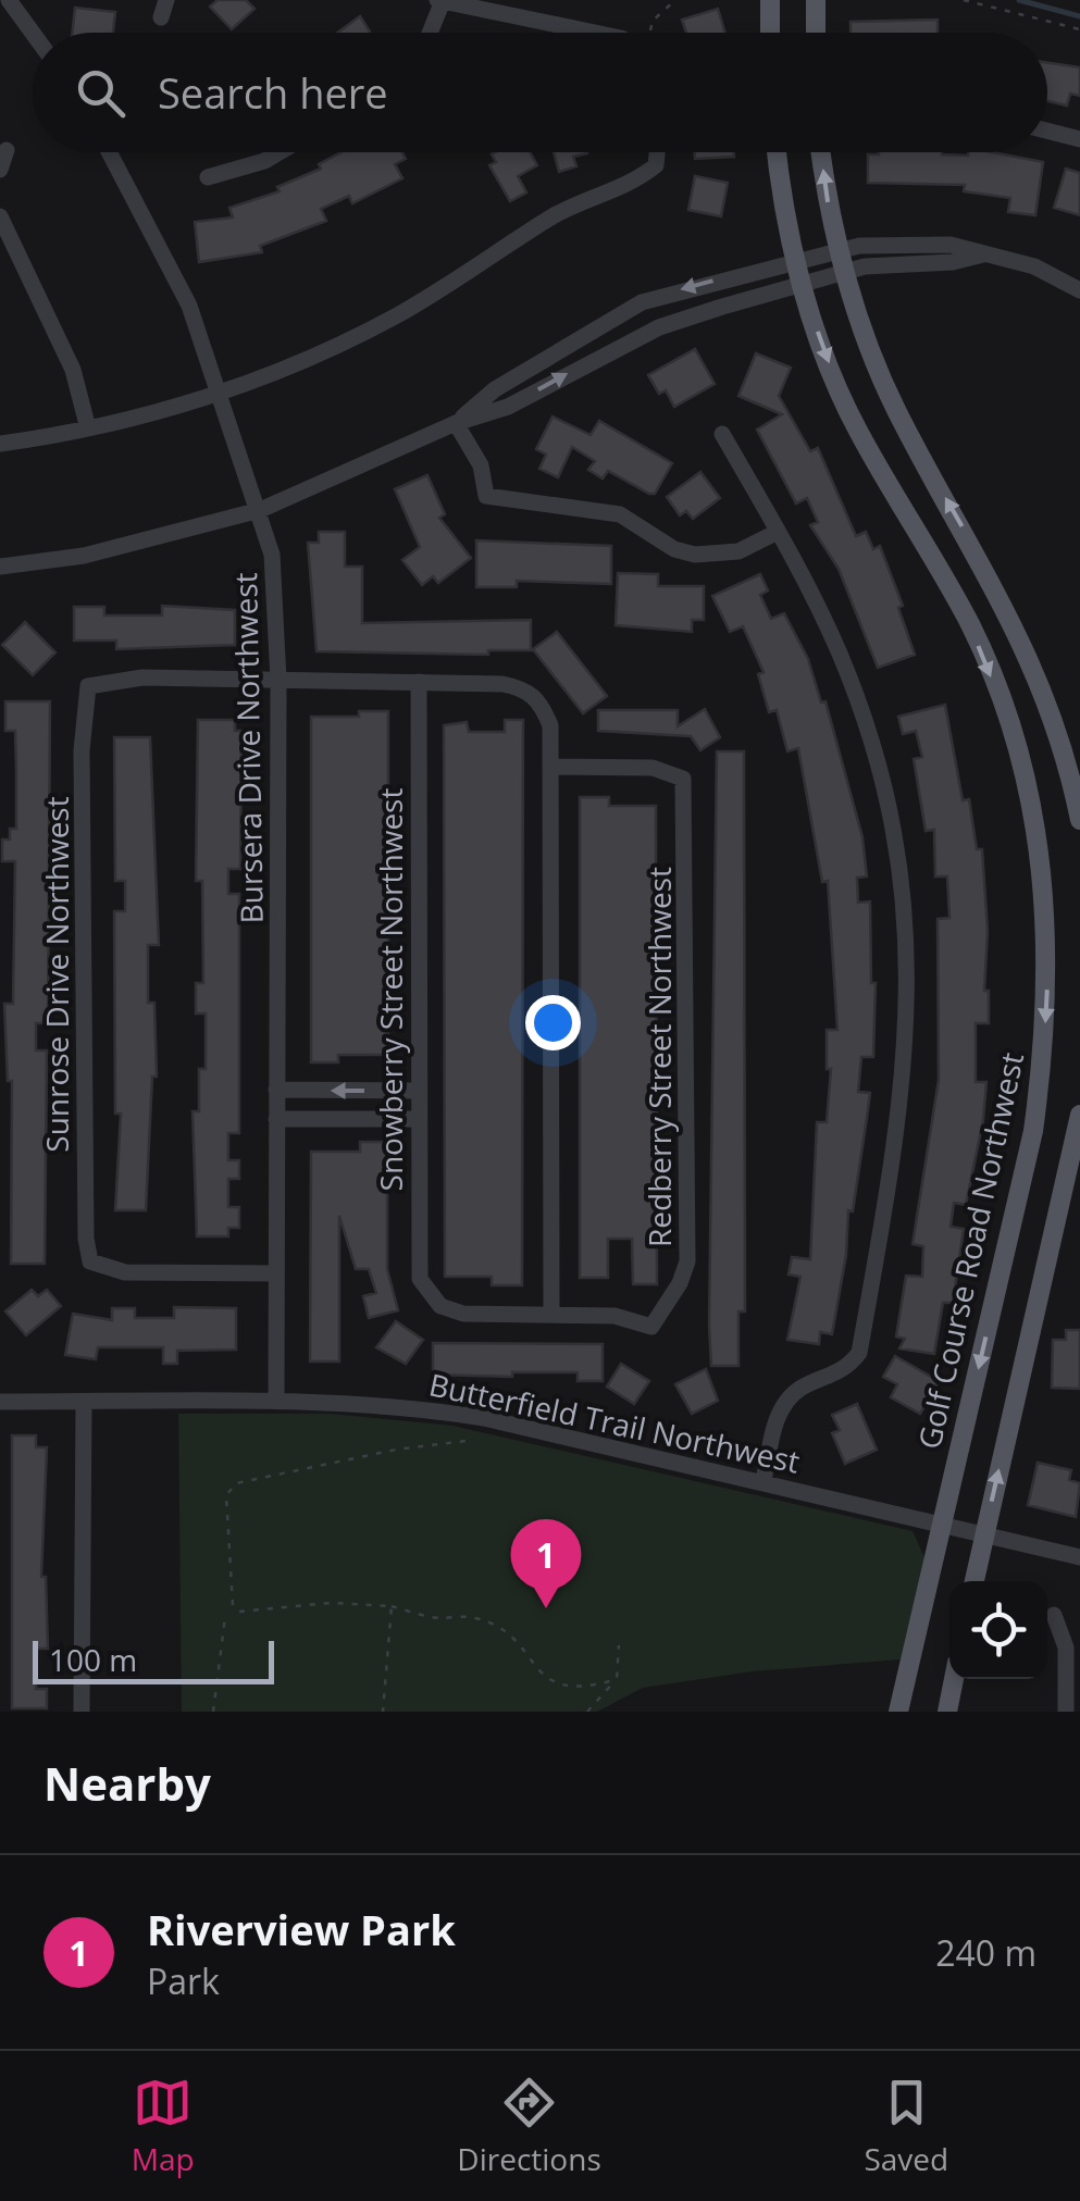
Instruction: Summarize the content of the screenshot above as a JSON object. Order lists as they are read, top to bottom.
{
  "streets": {
    "main road": ["Golf Course Road Northwest"],
    "street": [
      "Bursera Drive Northwest",
      "Sunrose Drive Northwest",
      "Snowberry Street Northwest",
      "Redberry Street Northwest",
      "Butterfield Trail Northwest"
    ]
  },
  "crossings": [
    ["Bursera Drive Northwest", "Sunrose Drive Northwest"],
    ["Bursera Drive Northwest", "Butterfield Trail Northwest"],
    ["Snowberry Street Northwest", "Redberry Street Northwest"],
    ["Golf Course Road Northwest", "Butterfield Trail Northwest"]
  ],
  "scale_bar": "100 m",
  "page": {
    "search": "Search here",
    "pins": "1",
    "scale": "100 m",
    "heading": "Nearby",
    "list": [
      {
        "mark": "1",
        "name": "Riverview Park",
        "note": "Park",
        "value": "240 m"
      }
    ],
    "nav": ["Map", "Directions", "Saved"]
  }
}
